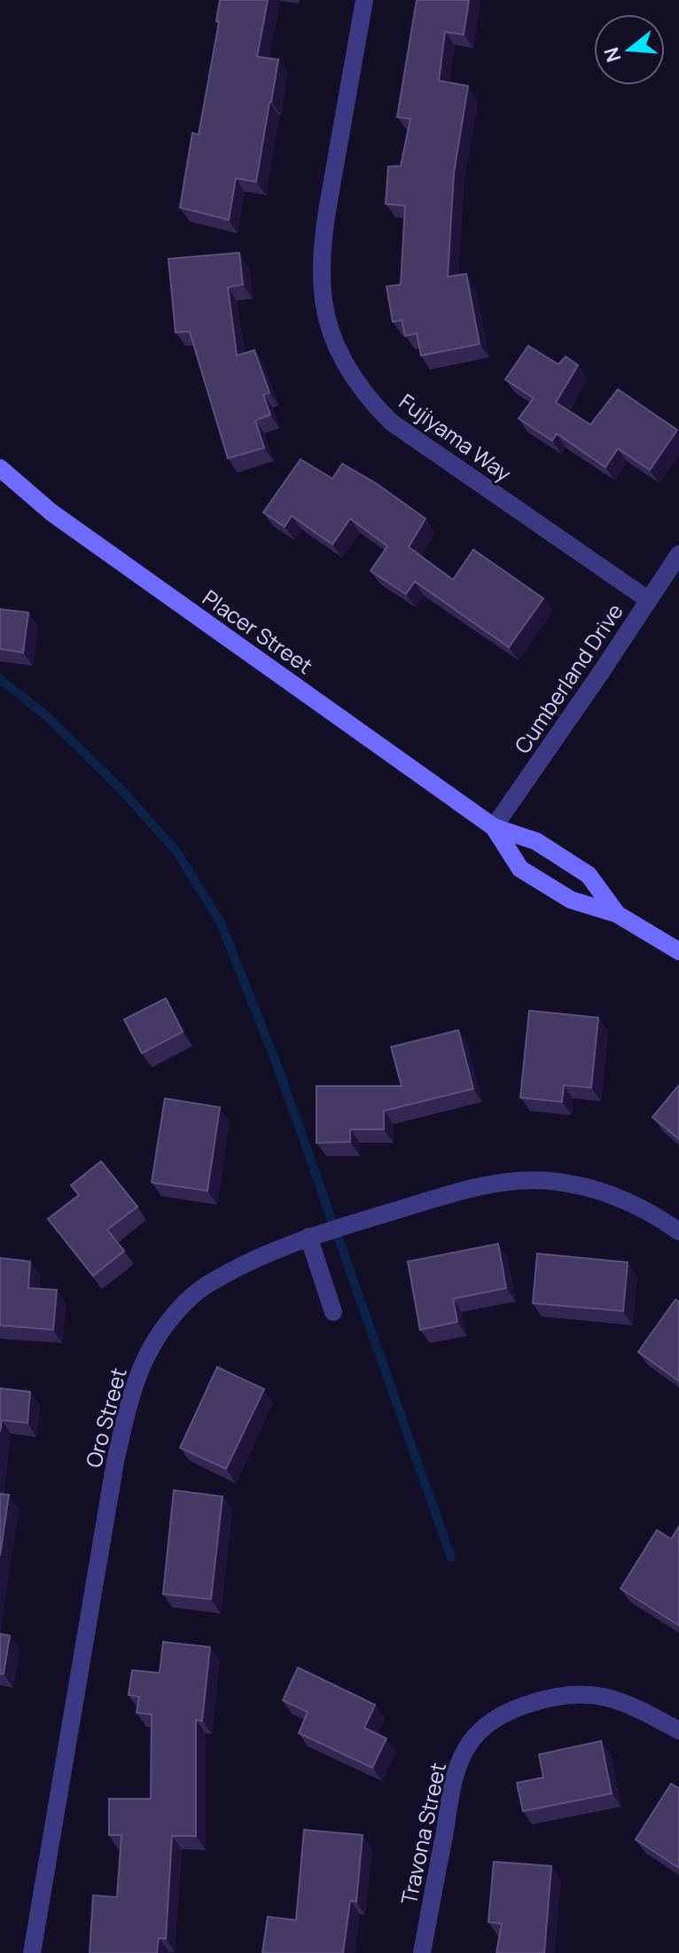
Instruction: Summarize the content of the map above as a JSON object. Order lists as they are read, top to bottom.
{
  "streets": {
    "main road": ["Placer Street"],
    "street": [
      "Fujiyama Way",
      "Cumberland Drive",
      "Oro Street",
      "Travona Street"
    ]
  },
  "crossings": [
    ["Fujiyama Way", "Cumberland Drive"],
    ["Placer Street", "Cumberland Drive"]
  ],
  "north": "left"
}
